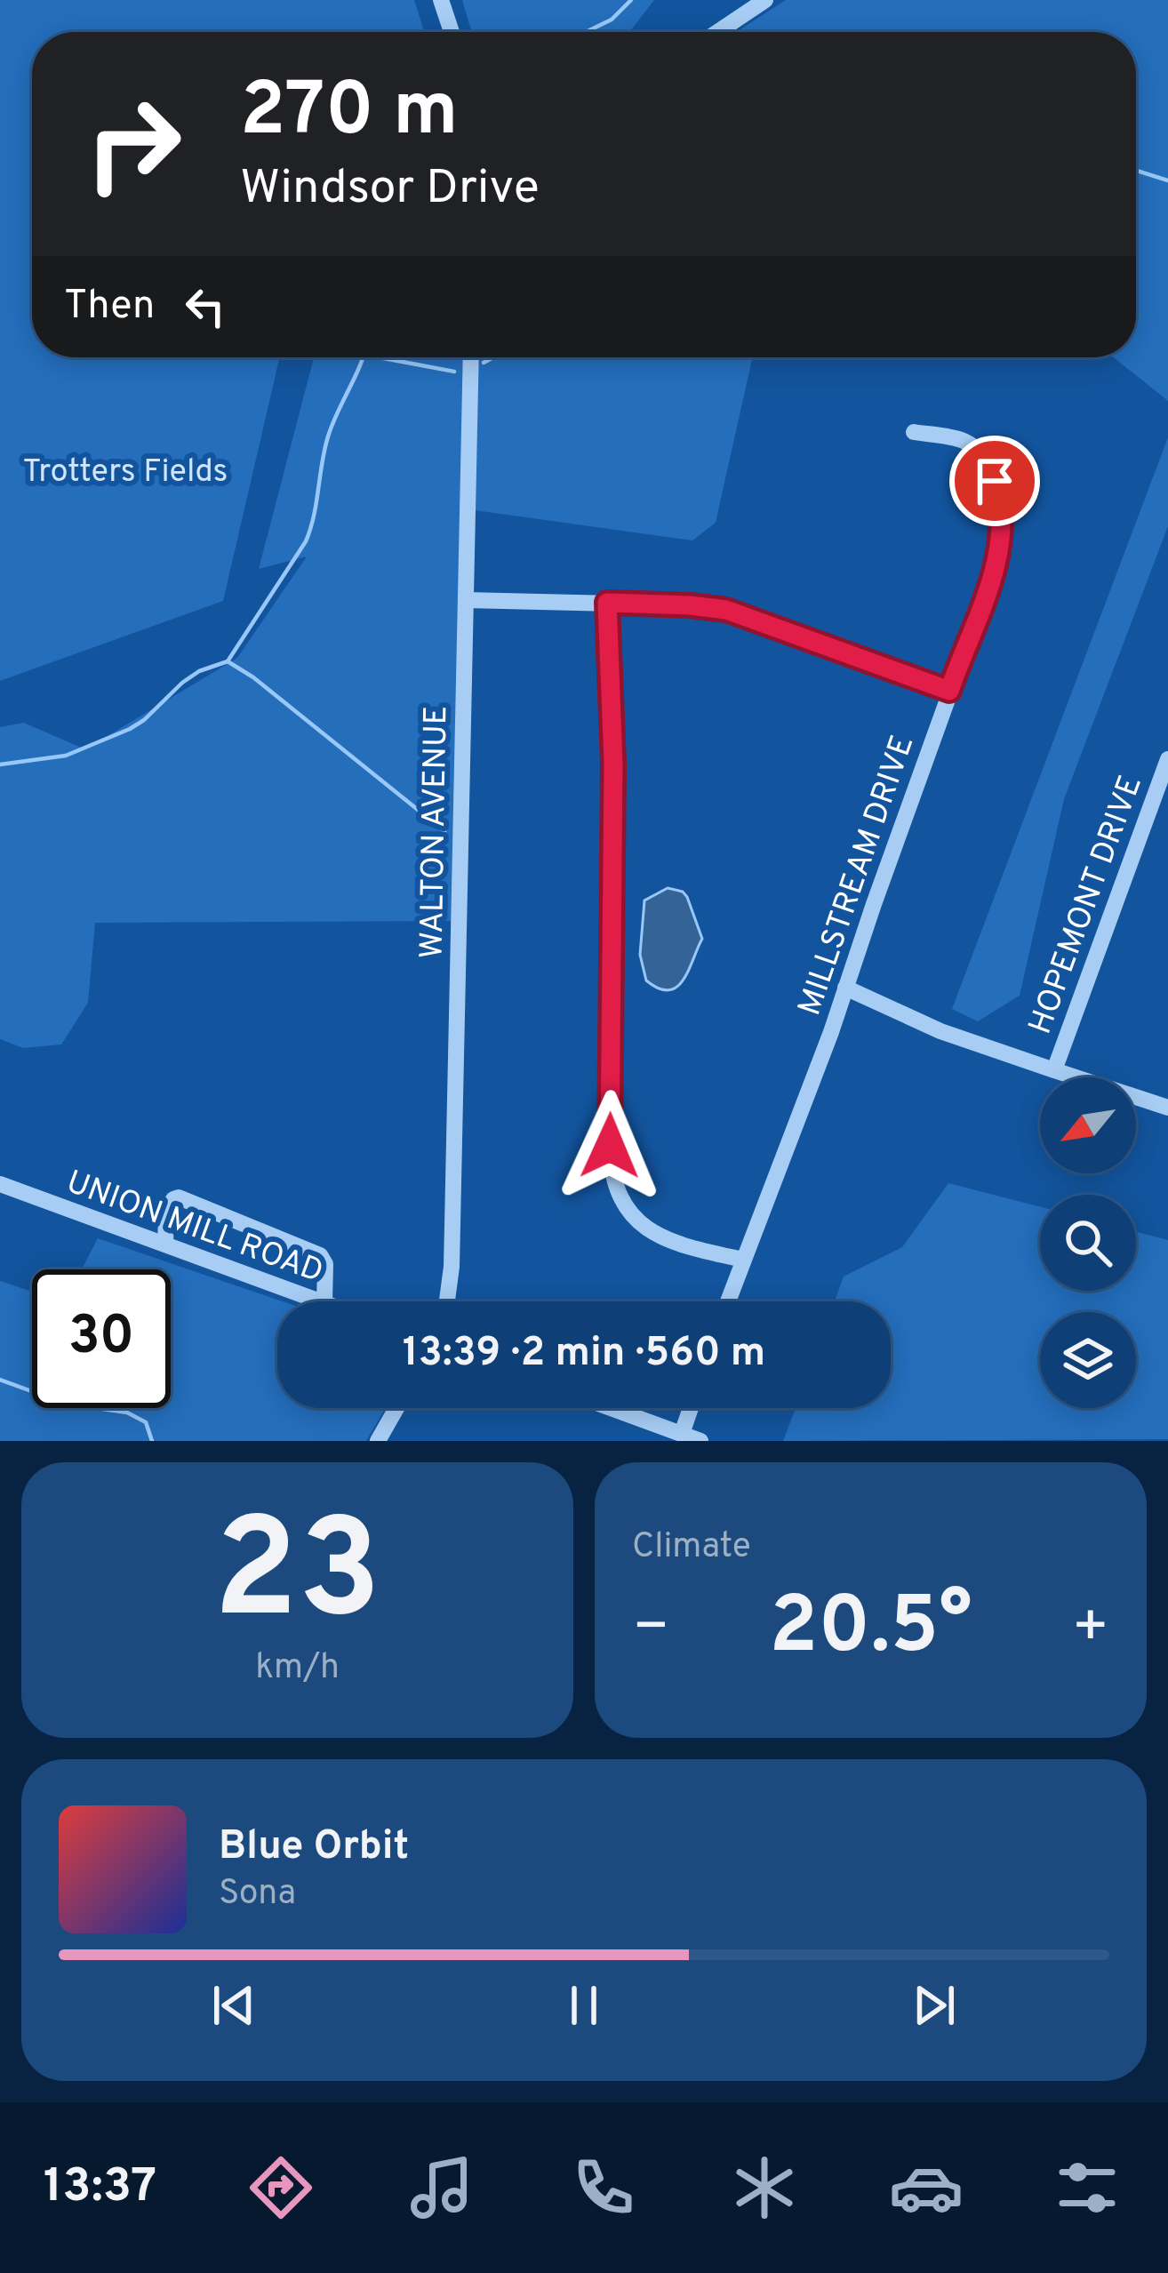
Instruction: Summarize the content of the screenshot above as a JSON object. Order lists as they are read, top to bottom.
{
  "streets": {
    "street": [
      "WALTON AVENUE",
      "MILLSTREAM DRIVE",
      "HOPEMONT DRIVE",
      "UNION MILL ROAD"
    ]
  },
  "crossings": [
    ["MILLSTREAM DRIVE", "HOPEMONT DRIVE"]
  ],
  "parks": ["Trotters Fields"],
  "north": "bottom left",
  "page": {
    "turn": ["270 m", "Windsor Drive"],
    "then": "Then",
    "limit": "30",
    "trip": "13:39 · 2 min · 560 m",
    "tile": [
      ["23", "km/h"],
      "Climate"
    ],
    "heat": ["−", "20.5°", "+"],
    "song": ["Blue Orbit", "Sona"],
    "tabs": "13:37"
  }
}
